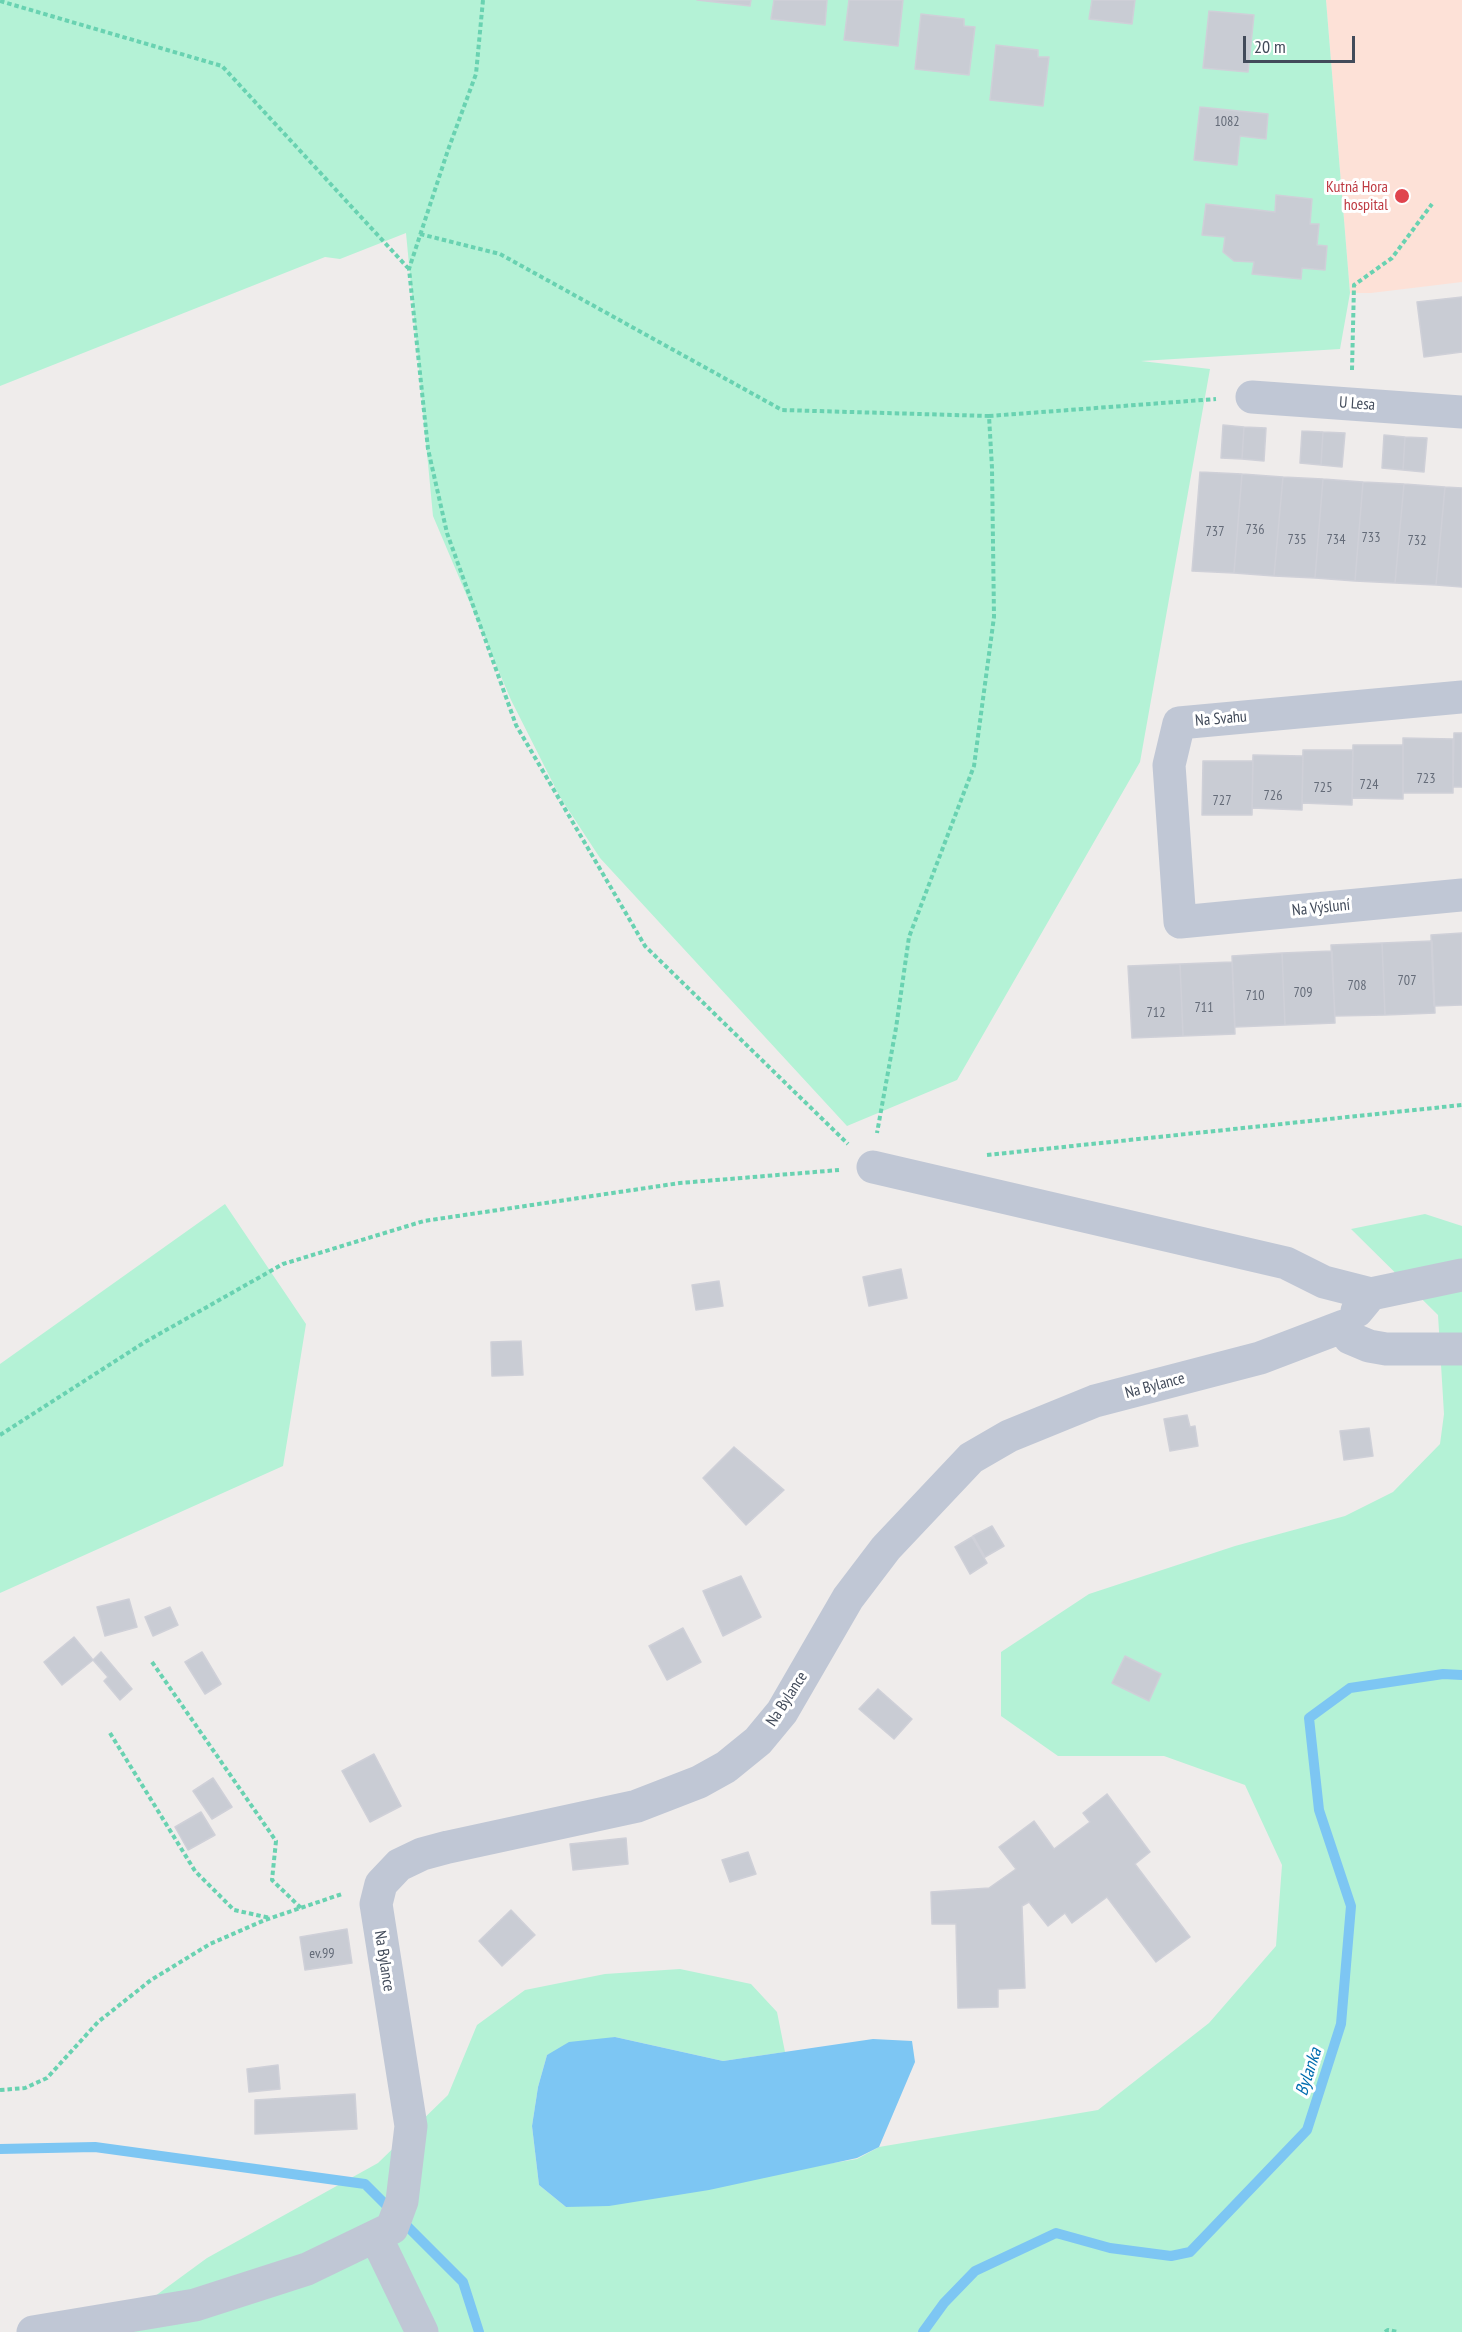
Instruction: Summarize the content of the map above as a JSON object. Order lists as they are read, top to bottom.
{
  "streets": {
    "street": [
      "U Lesa",
      "Na Svahu",
      "Na Výsluní",
      "Na Bylance"
    ]
  },
  "crossings": [
    ["Na Svahu", "Na Výsluní"]
  ],
  "water": ["Bylanka"],
  "places": ["Kutná Hora hospital"],
  "house_numbers": [
    "1082",
    "736",
    "737",
    "733",
    "735",
    "734",
    "732",
    "723",
    "724",
    "725",
    "726",
    "727",
    "707",
    "708",
    "709",
    "710",
    "711",
    "712",
    "ev.99"
  ],
  "scale_bar": "20 m"
}
